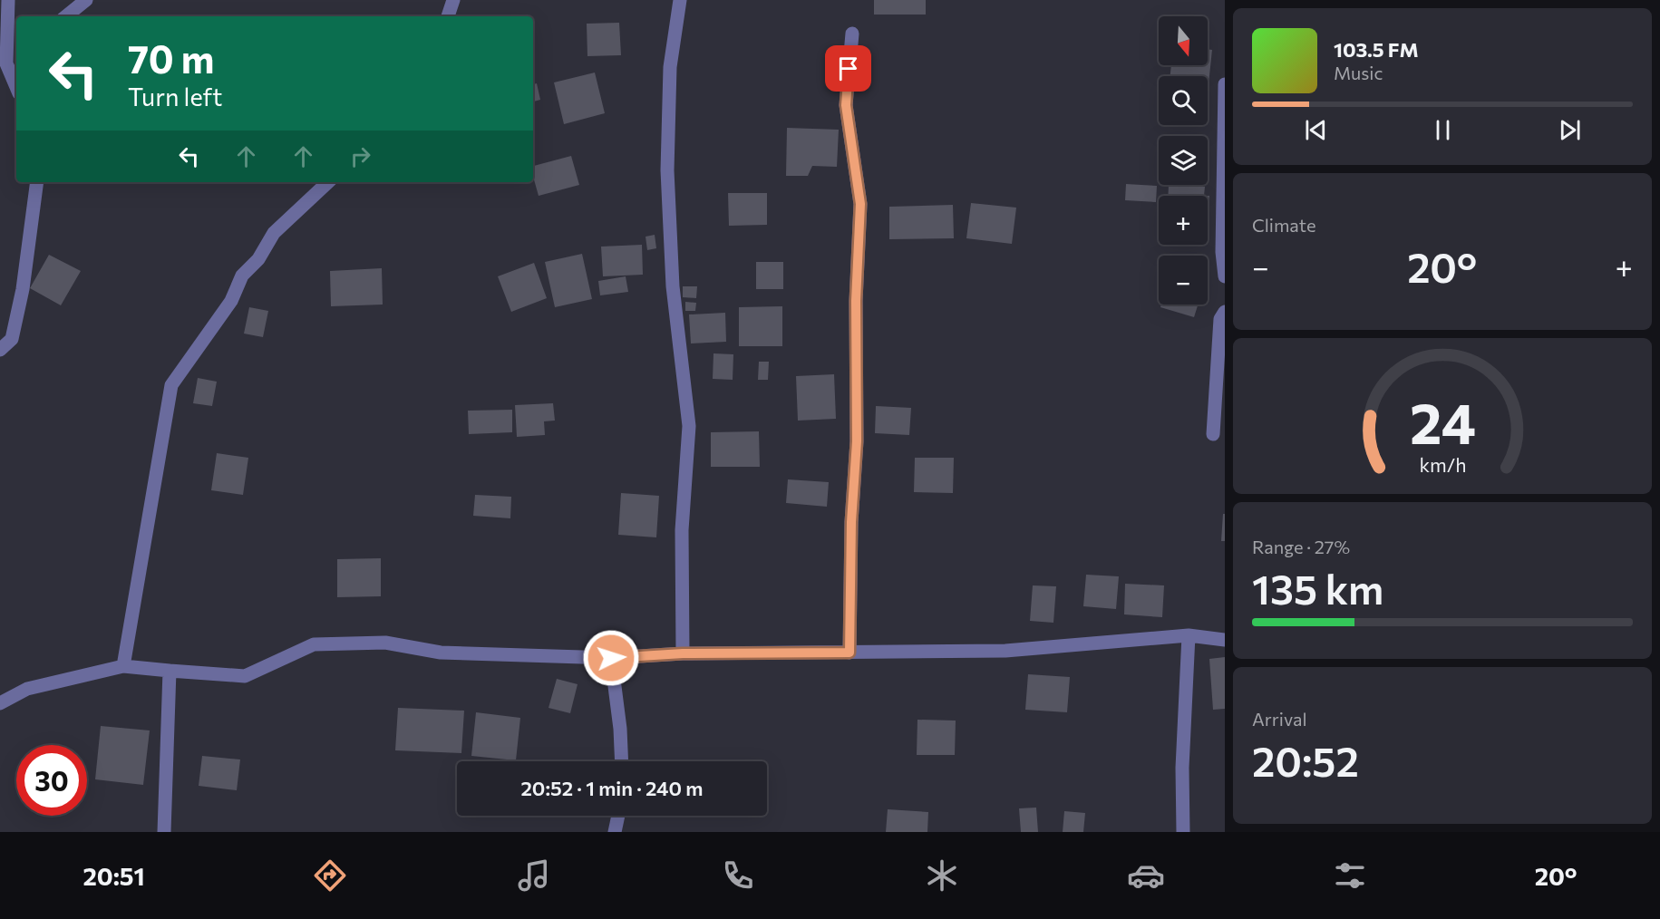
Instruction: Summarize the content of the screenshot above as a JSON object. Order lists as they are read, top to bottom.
{
  "north": "bottom",
  "page": {
    "map_buttons": ["+", "−"],
    "turn": ["70 m", "Turn left"],
    "song": ["103.5 FM", "Music"],
    "tile": [
      "Climate",
      ["Range · 27%", "135 km"],
      ["Arrival", "20:52"]
    ],
    "heat": ["−", "20°", "+"],
    "limit": "30",
    "trip": "20:52 · 1 min · 240 m",
    "tabs": ["20:51", "20°"],
    "gauge": ["24", "km/h"]
  }
}
